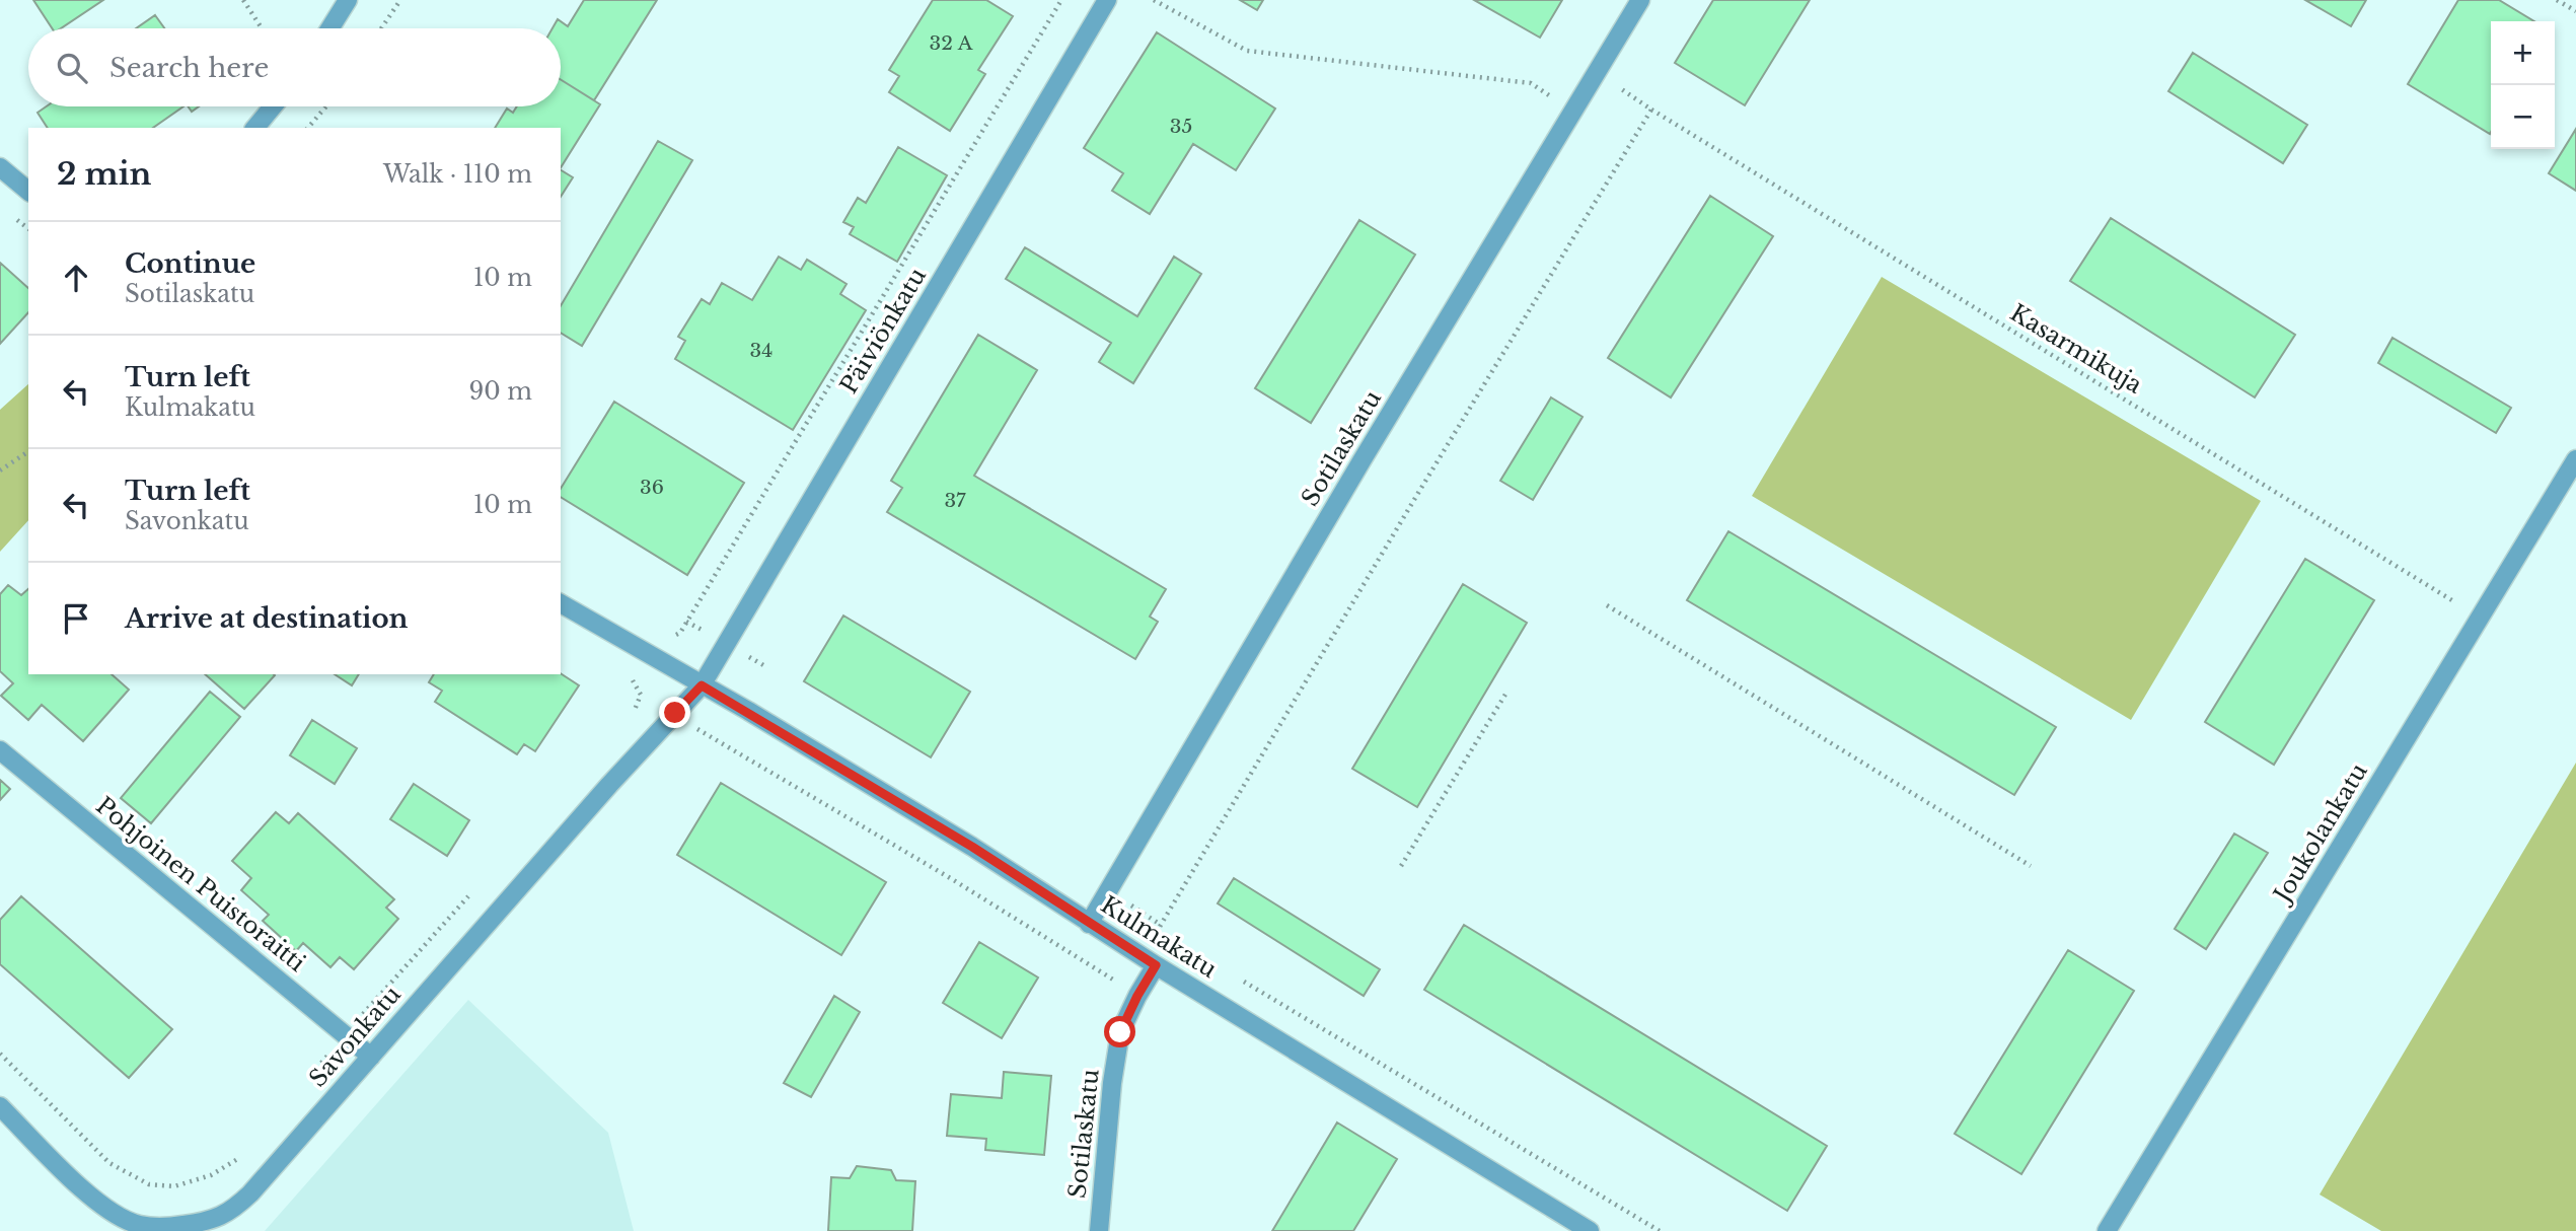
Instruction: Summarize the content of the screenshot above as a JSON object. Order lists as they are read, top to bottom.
{
  "streets": {
    "street": [
      "Päiviönkatu",
      "Sotilaskatu",
      "Joukolankatu",
      "Pohjoinen Puistoraitti",
      "Kulmakatu",
      "Savonkatu"
    ],
    "path": ["Kasarmikuja"]
  },
  "crossings": [
    ["Päiviönkatu", "Kulmakatu"],
    ["Päiviönkatu", "Savonkatu"],
    ["Kasarmikuja", "Joukolankatu"],
    ["Sotilaskatu", "Kulmakatu"],
    ["Pohjoinen Puistoraitti", "Savonkatu"],
    ["Kulmakatu", "Savonkatu"]
  ],
  "house_numbers": [
    "32 A",
    "35",
    "34",
    "36",
    "37"
  ],
  "page": {
    "map_buttons": ["+", "−"],
    "search": "Search here",
    "heading": ["2 min", "Walk · 110 m"],
    "list": [
      ["Continue", "Sotilaskatu", "10 m"],
      ["Turn left", "Kulmakatu", "90 m"],
      ["Turn left", "Savonkatu", "10 m"],
      "Arrive at destination"
    ]
  }
}
